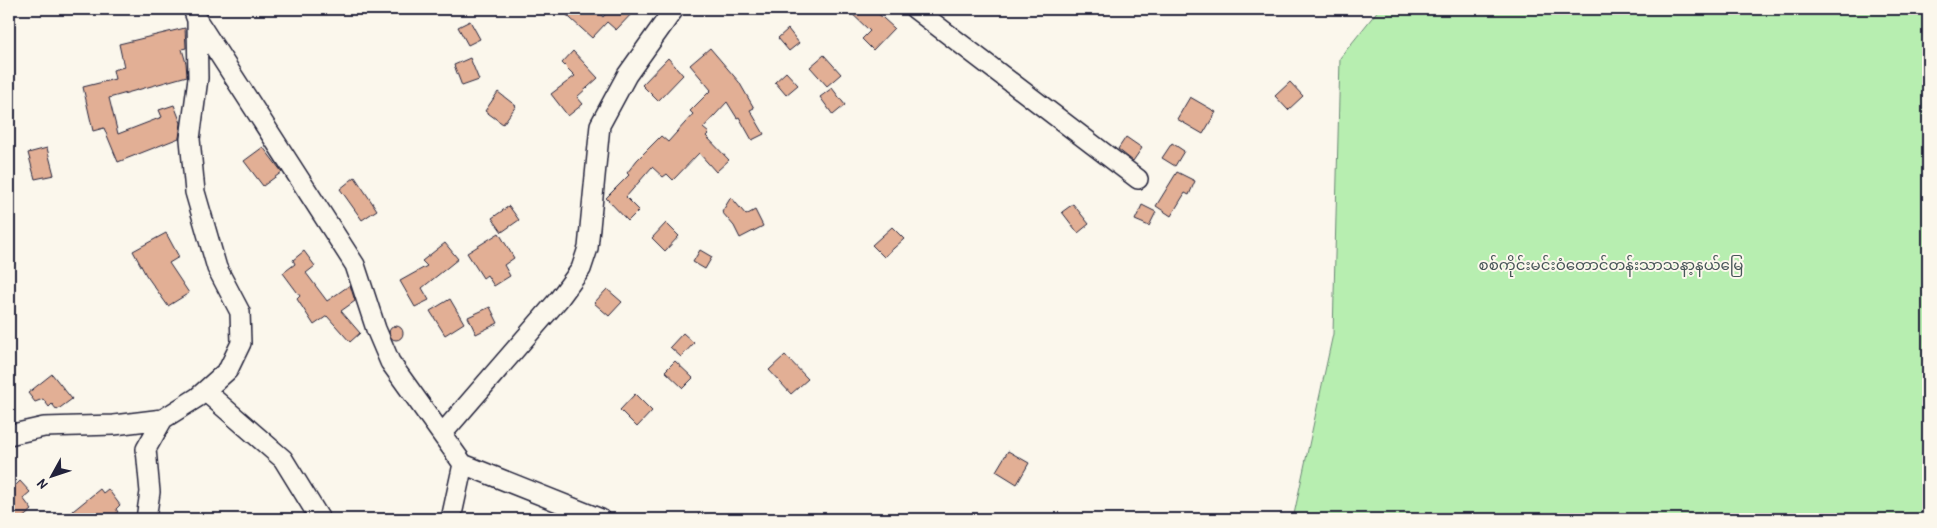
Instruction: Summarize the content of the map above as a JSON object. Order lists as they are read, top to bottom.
{
  "parks": ["စစ်ကိုင်းမင်းဝံတောင်တန်းသာသနာ့နယ်မြေ"],
  "north": "bottom left"
}
